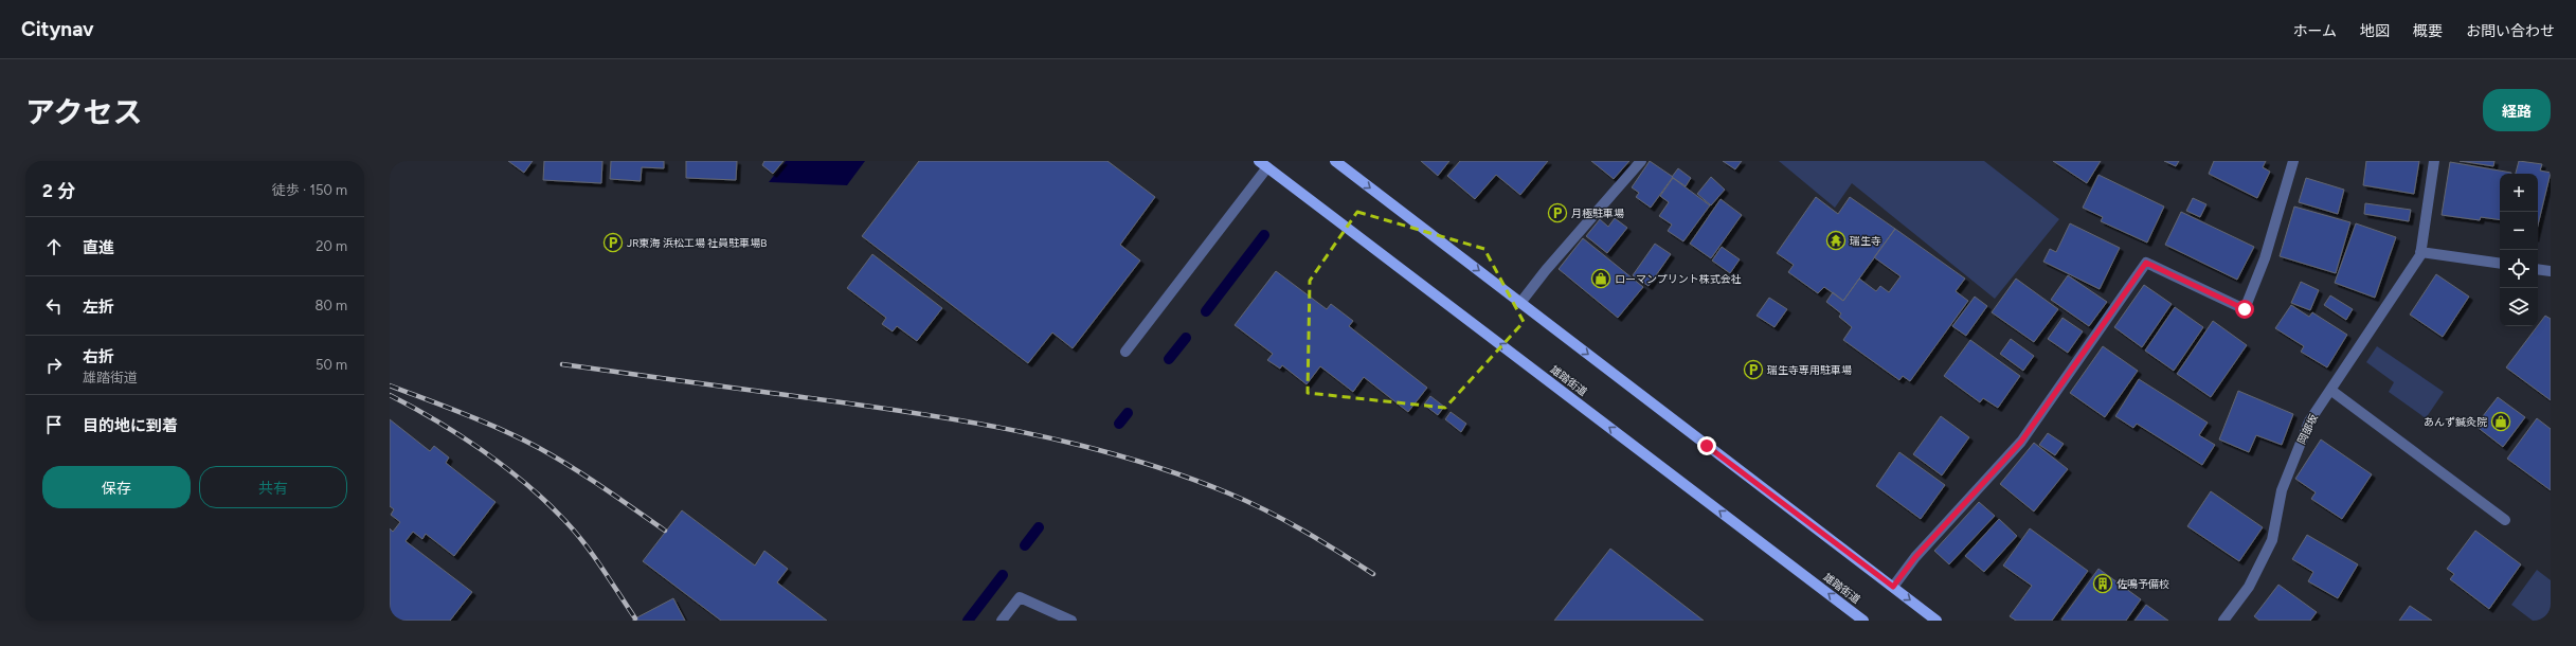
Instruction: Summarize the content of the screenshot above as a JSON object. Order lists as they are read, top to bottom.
{
  "streets": {
    "main road": ["雄踏街道"],
    "street": ["岡部坂"]
  },
  "places": {
    "parking": ["月極駐車場", "JR東海 浜松工場 社員駐車場B", "瑞生寺専用駐車場"],
    "temple": ["瑞生寺"],
    "shop": ["ローマンプリント株式会社", "あんず鍼灸院"],
    "building": ["佐鳴予備校"]
  },
  "page": {
    "header": "Citynav",
    "nav": [
      "ホーム",
      "地図",
      "概要",
      "お問い合わせ"
    ],
    "title": "アクセス",
    "buttons": [
      "経路",
      ["保存", "共有"]
    ],
    "heading": ["2 分", "徒歩 · 150 m"],
    "map_buttons": ["+", "−"],
    "list": [
      ["直進", "20 m"],
      ["左折", "80 m"],
      ["右折", "雄踏街道", "50 m"],
      "目的地に到着"
    ]
  }
}
